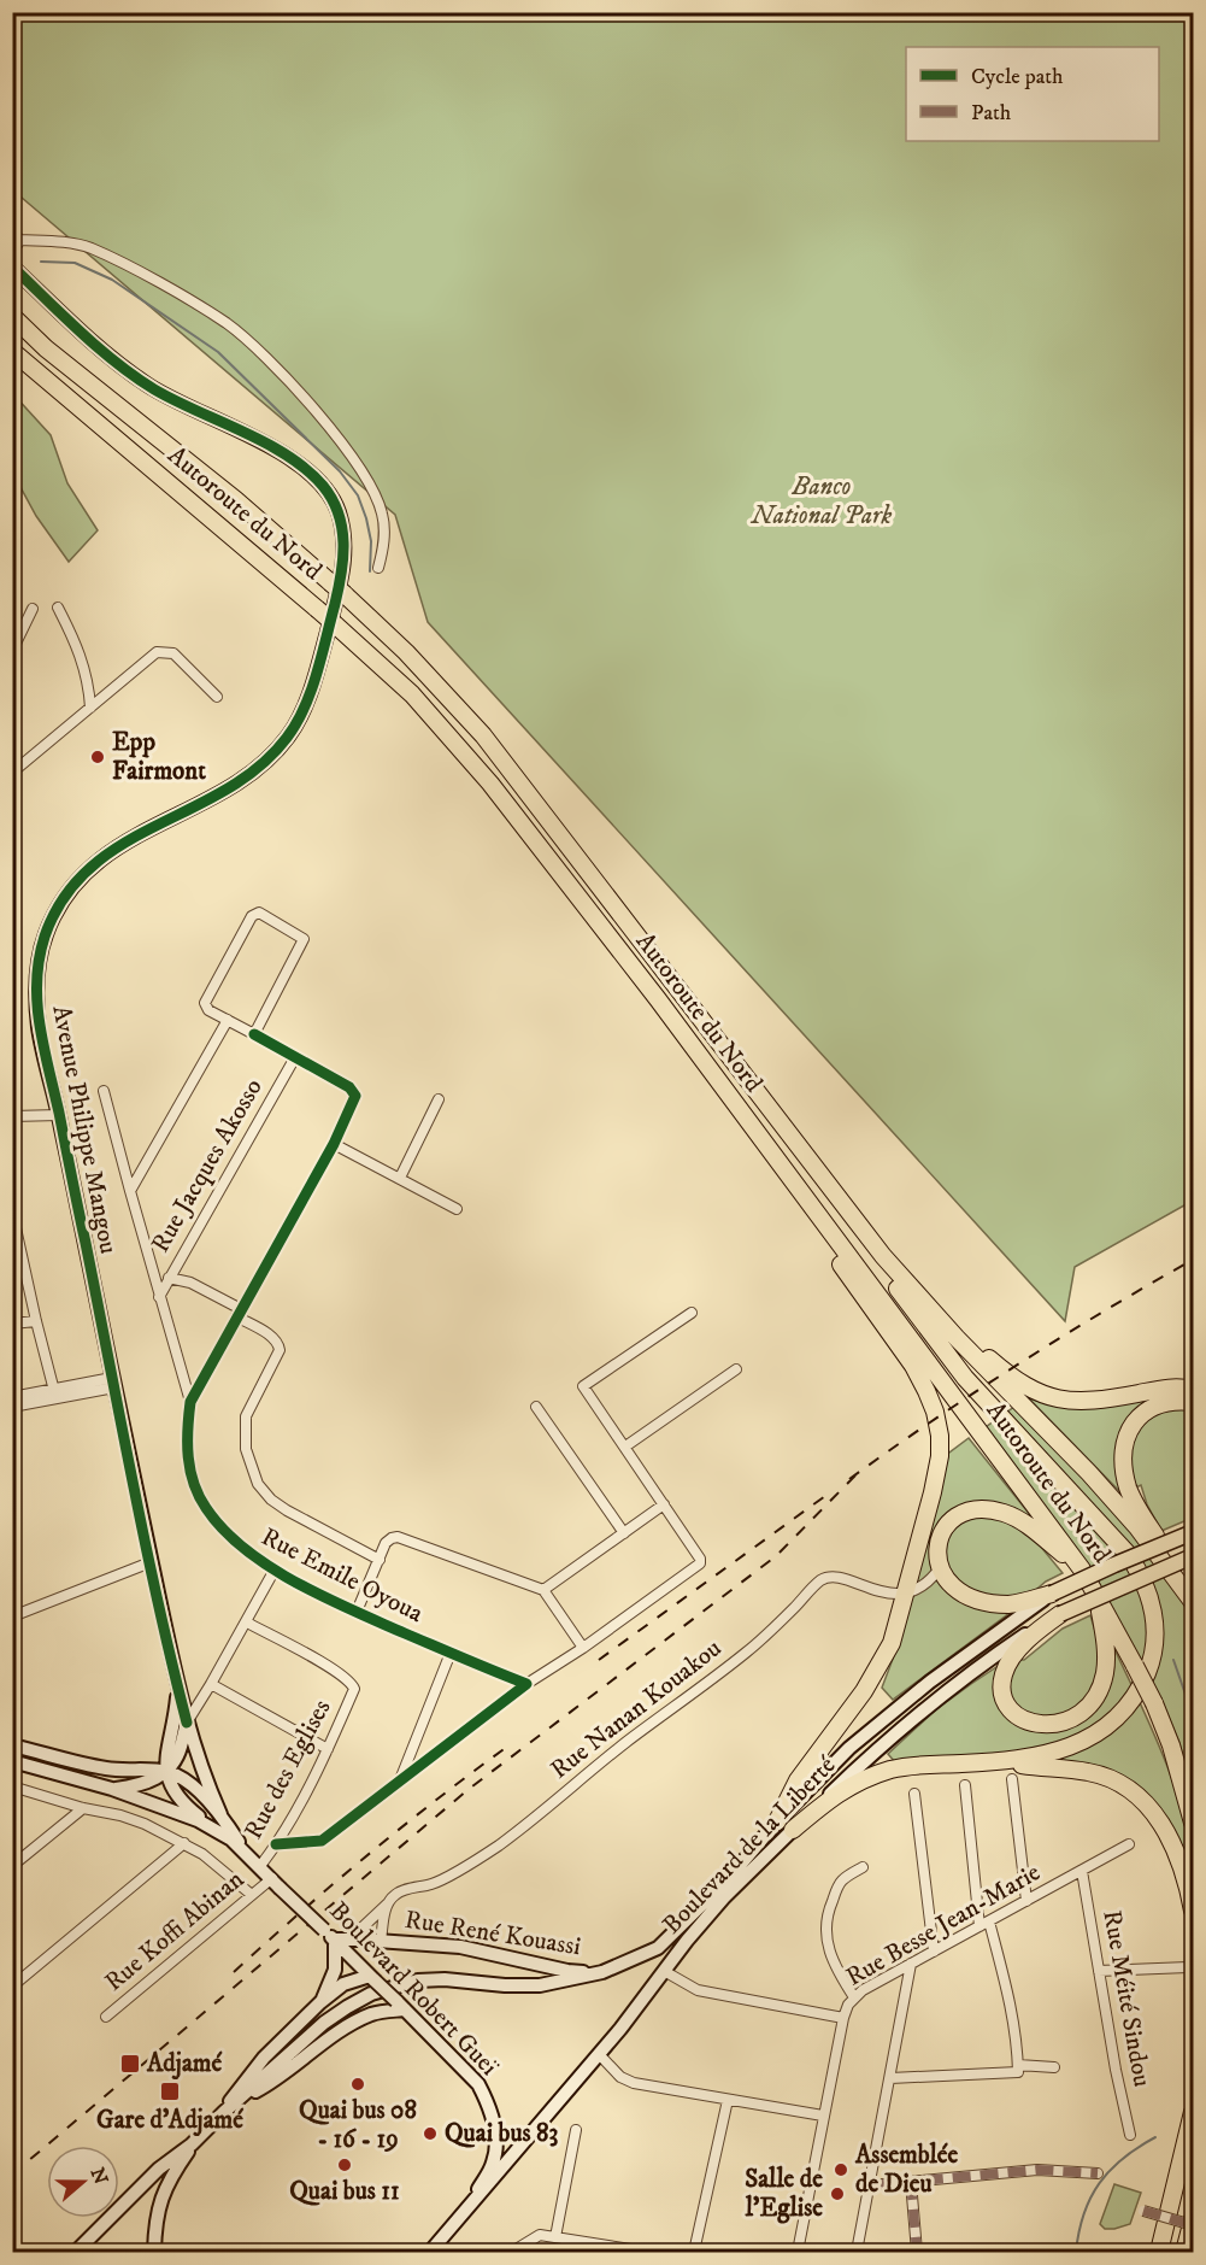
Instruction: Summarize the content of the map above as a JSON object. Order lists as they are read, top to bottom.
{
  "streets": {
    "highway": ["Autoroute du Nord"],
    "main road": [
      "Avenue Philippe Mangou",
      "Boulevard de la Liberté",
      "Rue René Kouassi",
      "Boulevard Robert Gueï"
    ],
    "street": [
      "Rue Jacques Akosso",
      "Rue Emile Oyoua",
      "Rue Nanan Kouakou",
      "Rue des Eglises",
      "Rue Besse Jean-Marie",
      "Rue Koffi Abinan",
      "Rue Méité Sindou"
    ]
  },
  "crossings": [
    ["Avenue Philippe Mangou", "Boulevard Robert Gueï"],
    ["Rue Jacques Akosso", "Rue Emile Oyoua"],
    ["Rue des Eglises", "Boulevard Robert Gueï"],
    ["Boulevard de la Liberté", "Boulevard Robert Gueï"],
    ["Rue Besse Jean-Marie", "Rue Méité Sindou"],
    ["Rue Koffi Abinan", "Boulevard Robert Gueï"],
    ["Rue René Kouassi", "Boulevard Robert Gueï"]
  ],
  "parks": ["Banco National Park"],
  "places": {
    "other": [
      "Epp Fairmont",
      "Quai bus 08 - 16 - 19",
      "Quai bus 83",
      "Quai bus 11",
      "Assemblée de Dieu",
      "Salle de l'Eglise"
    ],
    "transit": ["Adjamé", "Gare d’Adjamé"]
  },
  "legend": ["Cycle path", "Path"],
  "north": "right"
}
